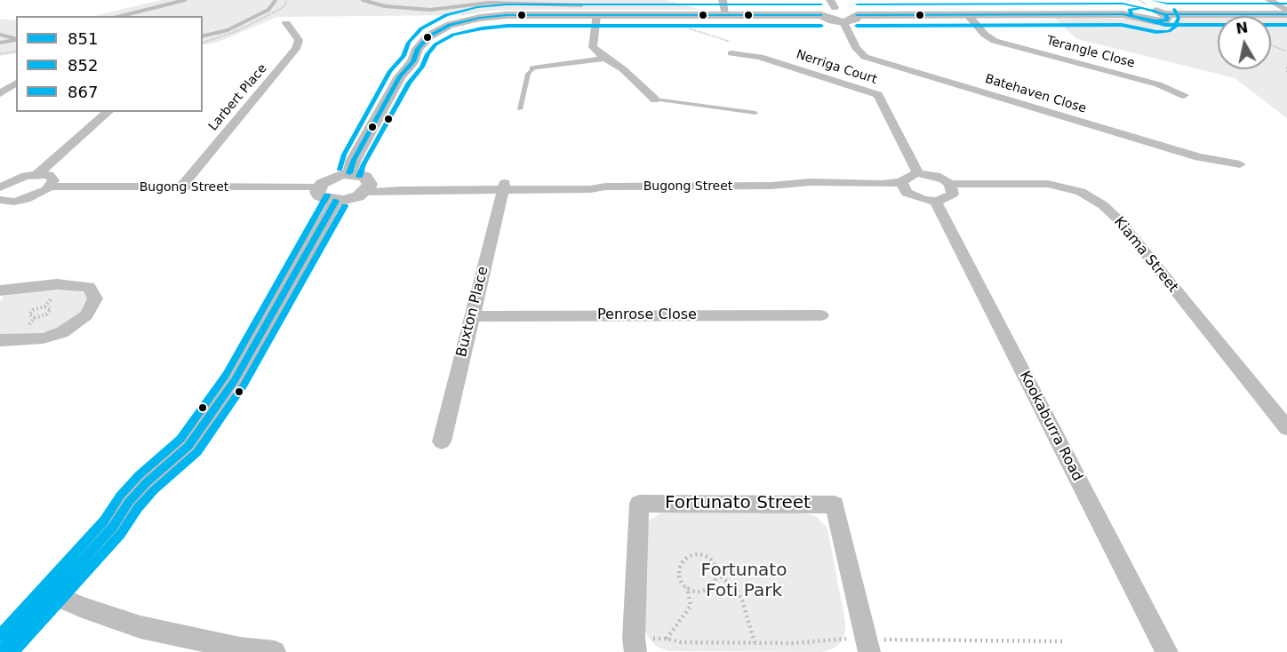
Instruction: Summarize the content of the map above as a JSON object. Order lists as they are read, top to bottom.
{
  "streets": {
    "street": [
      "Terangle Close",
      "Nerriga Court",
      "Batehaven Close",
      "Larbert Place",
      "Bugong Street",
      "Kiama Street",
      "Buxton Place",
      "Penrose Close",
      "Kookaburra Road",
      "Fortunato Street"
    ]
  },
  "crossings": [
    ["Larbert Place", "Bugong Street"],
    ["Bugong Street", "Buxton Place"],
    ["Buxton Place", "Penrose Close"]
  ],
  "parks": ["Fortunato Foti Park"],
  "lines": ["transit line 867", "transit line 851", "transit line 852"],
  "legend": ["851", "852", "867"],
  "north": "top"
}
